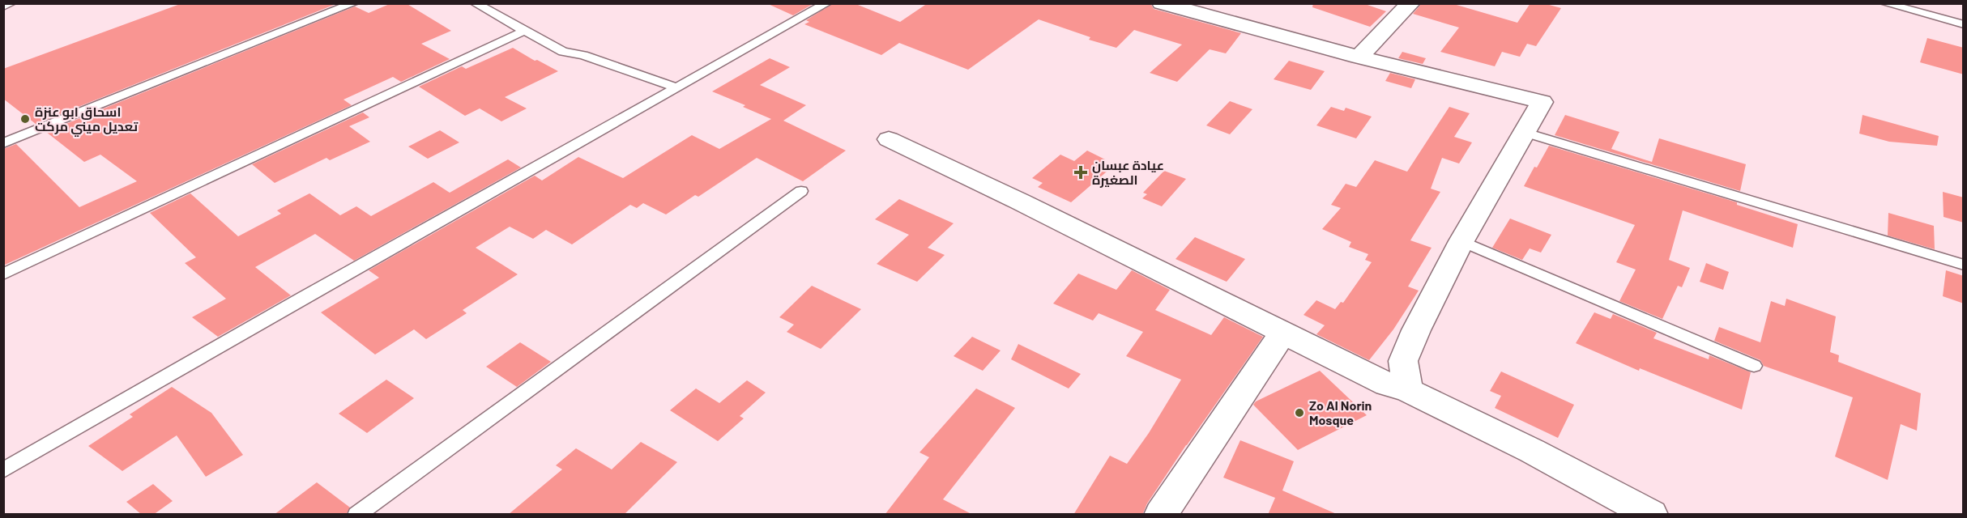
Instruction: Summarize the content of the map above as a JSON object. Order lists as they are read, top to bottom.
{
  "places": {
    "other": ["اسحاق ابو عنزة تعديل ميني مركت", "Zo Al Norin Mosque"],
    "health": ["عيادة عبسان الصغيرة"]
  }
}
